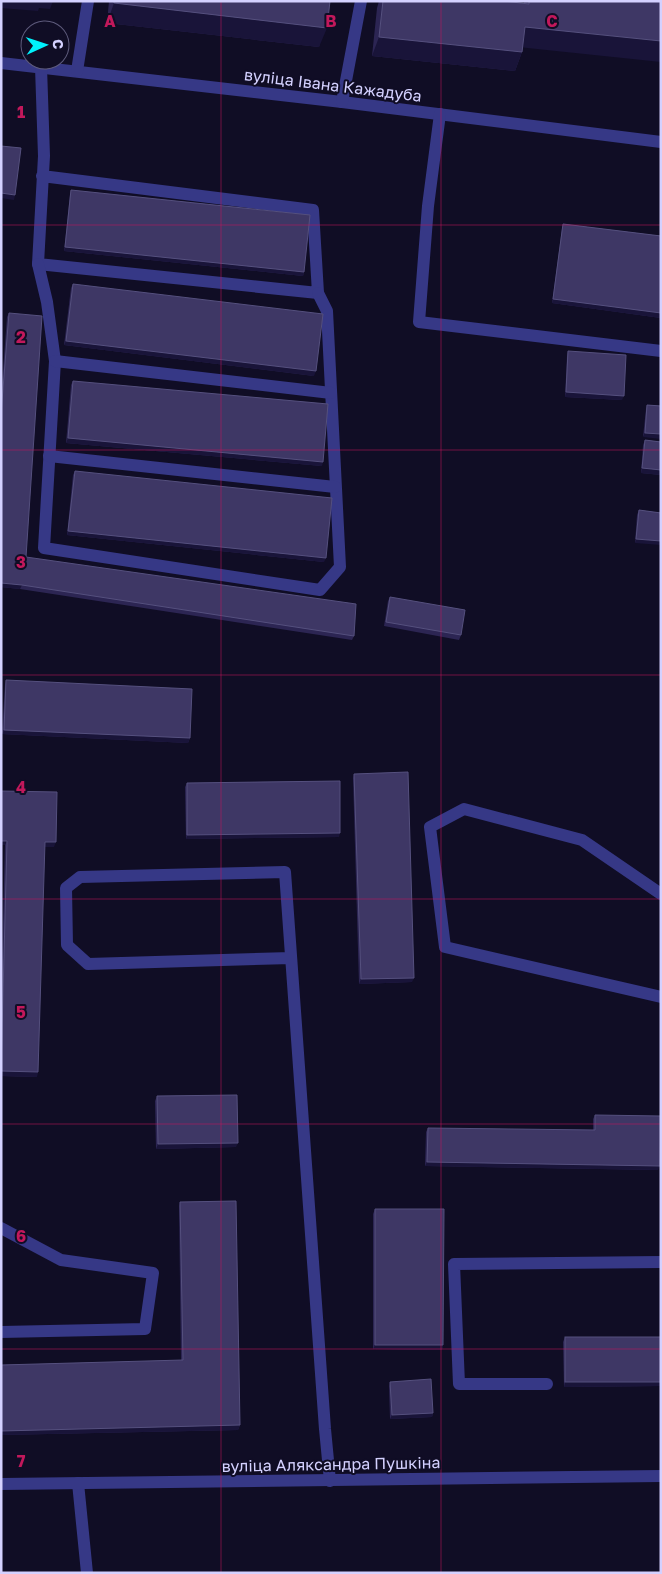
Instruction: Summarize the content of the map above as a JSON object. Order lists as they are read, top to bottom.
{
  "streets": {
    "street": ["вуліца Івана Кажадуба", "вуліца Аляксандра Пушкіна"]
  },
  "north": "right",
  "grid": {
    "columns": ["A", "B", "C"],
    "rows": [
      "1",
      "2",
      "3",
      "4",
      "5",
      "6",
      "7"
    ]
  }
}
